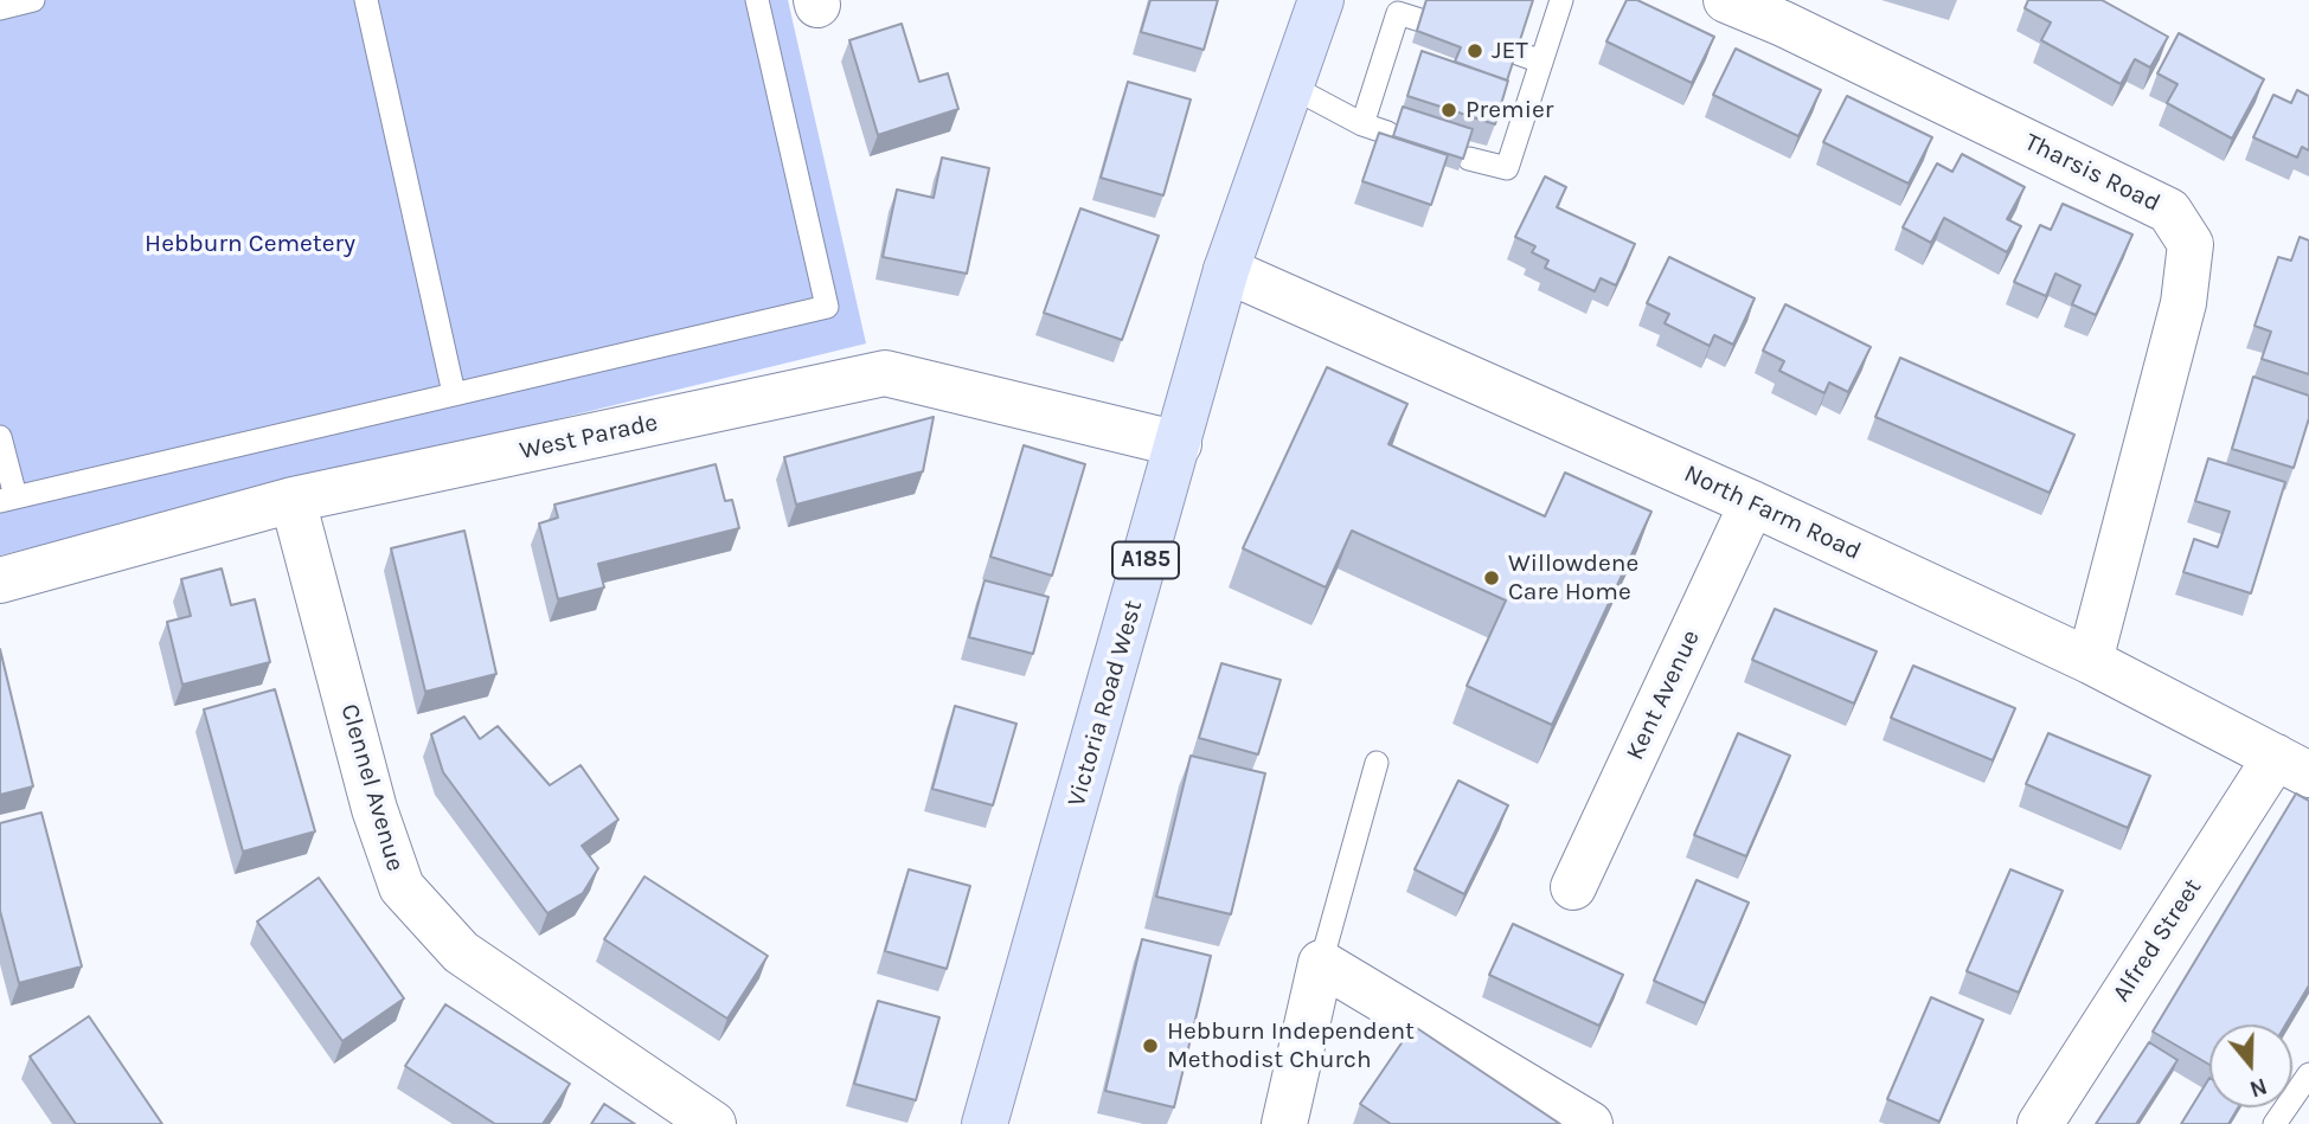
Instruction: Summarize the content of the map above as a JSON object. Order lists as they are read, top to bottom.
{
  "streets": {
    "main road": ["A185", "Victoria Road West"],
    "street": [
      "Tharsis Road",
      "West Parade",
      "North Farm Road",
      "Kent Avenue",
      "Clennel Avenue",
      "Alfred Street"
    ]
  },
  "crossings": [
    ["Tharsis Road", "North Farm Road"],
    ["West Parade", "Victoria Road West"],
    ["West Parade", "Clennel Avenue"],
    ["North Farm Road", "Kent Avenue"],
    ["North Farm Road", "Victoria Road West"],
    ["North Farm Road", "Alfred Street"]
  ],
  "parks": ["Hebburn Cemetery"],
  "places": [
    "JET",
    "Premier",
    "Willowdene Care Home",
    "Hebburn Independent Methodist Church"
  ],
  "north": "bottom"
}
